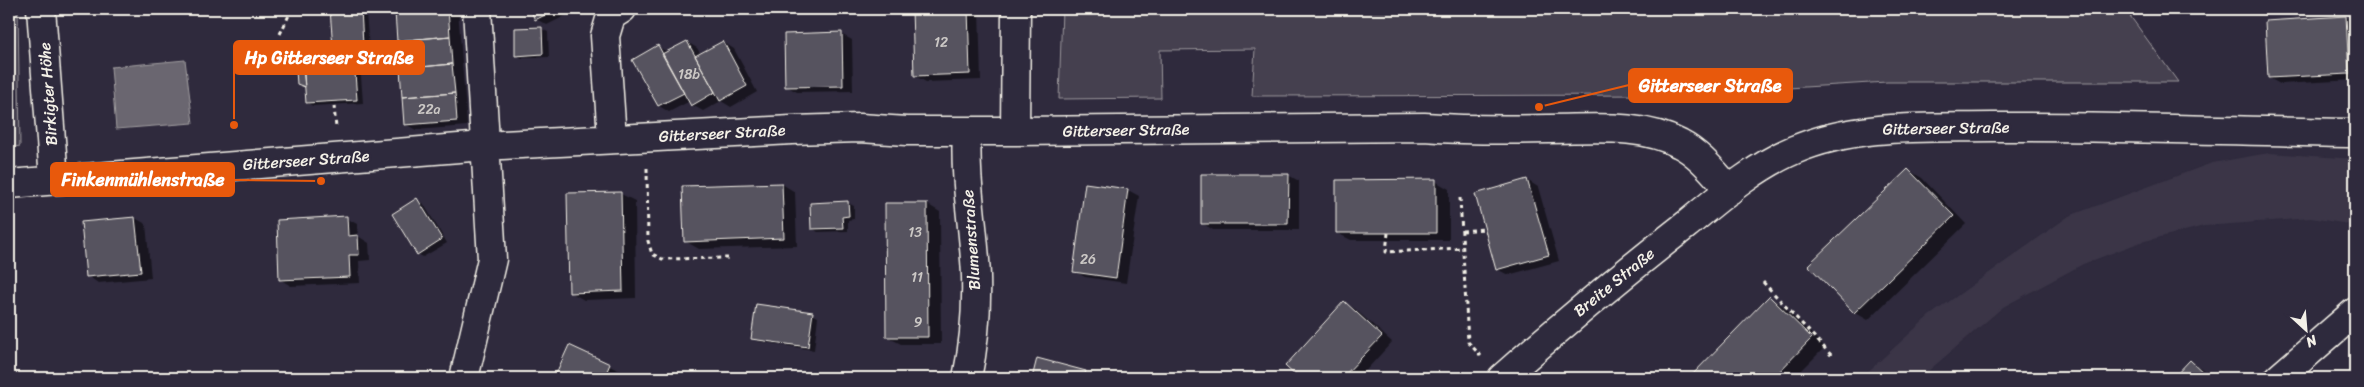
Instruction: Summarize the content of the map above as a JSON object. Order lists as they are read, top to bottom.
{
  "streets": {
    "street": [
      "Birkigter Höhe",
      "Gitterseer Straße",
      "Blumenstraße",
      "Breite Straße"
    ]
  },
  "crossings": [
    ["Birkigter Höhe", "Gitterseer Straße"],
    ["Gitterseer Straße", "Blumenstraße"],
    ["Gitterseer Straße", "Breite Straße"]
  ],
  "places": ["Gitterseer Straße", "Hp Gitterseer Straße", "Finkenmühlenstraße"],
  "house_numbers": [
    "12",
    "18b",
    "22a",
    "13",
    "26",
    "11",
    "9"
  ],
  "north": "bottom right"
}
